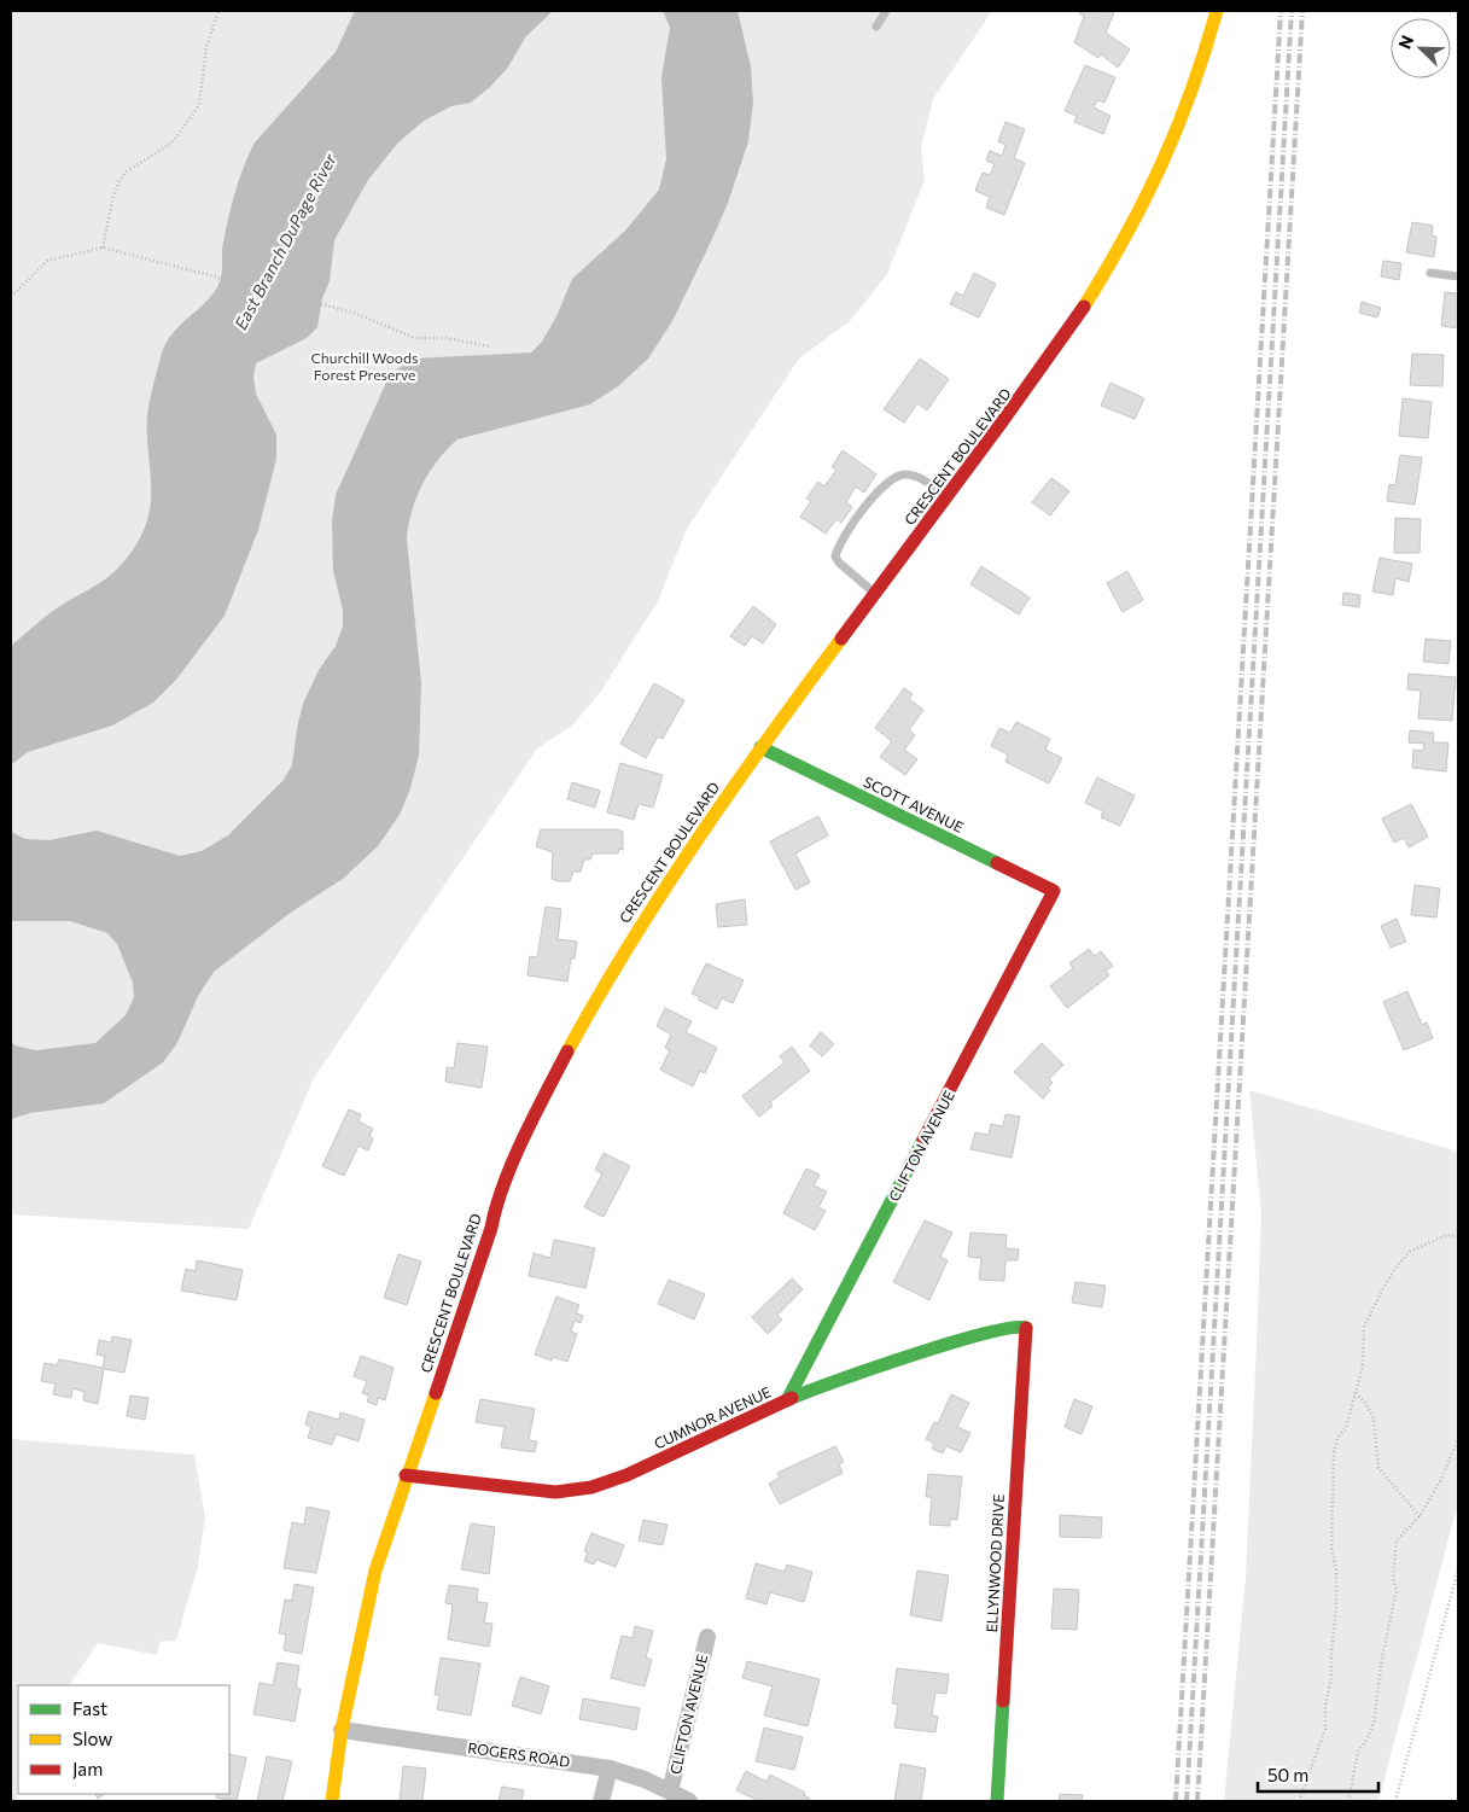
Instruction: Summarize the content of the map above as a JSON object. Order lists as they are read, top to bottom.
{
  "streets": {
    "street": [
      "CRESCENT BOULEVARD",
      "SCOTT AVENUE",
      "CLIFTON AVENUE",
      "CUMNOR AVENUE",
      "ELLYNWOOD DRIVE",
      "ROGERS ROAD"
    ]
  },
  "crossings": [
    ["CRESCENT BOULEVARD", "SCOTT AVENUE"],
    ["CRESCENT BOULEVARD", "CUMNOR AVENUE"],
    ["CRESCENT BOULEVARD", "ROGERS ROAD"],
    ["SCOTT AVENUE", "CLIFTON AVENUE"],
    ["CLIFTON AVENUE", "CUMNOR AVENUE"],
    ["CLIFTON AVENUE", "ROGERS ROAD"],
    ["CUMNOR AVENUE", "ELLYNWOOD DRIVE"]
  ],
  "water": ["East Branch DuPage River"],
  "parks": ["Churchill Woods Forest Preserve"],
  "legend": ["Fast", "Slow", "Jam"],
  "scale_bar": "50 m",
  "north": "top left"
}
